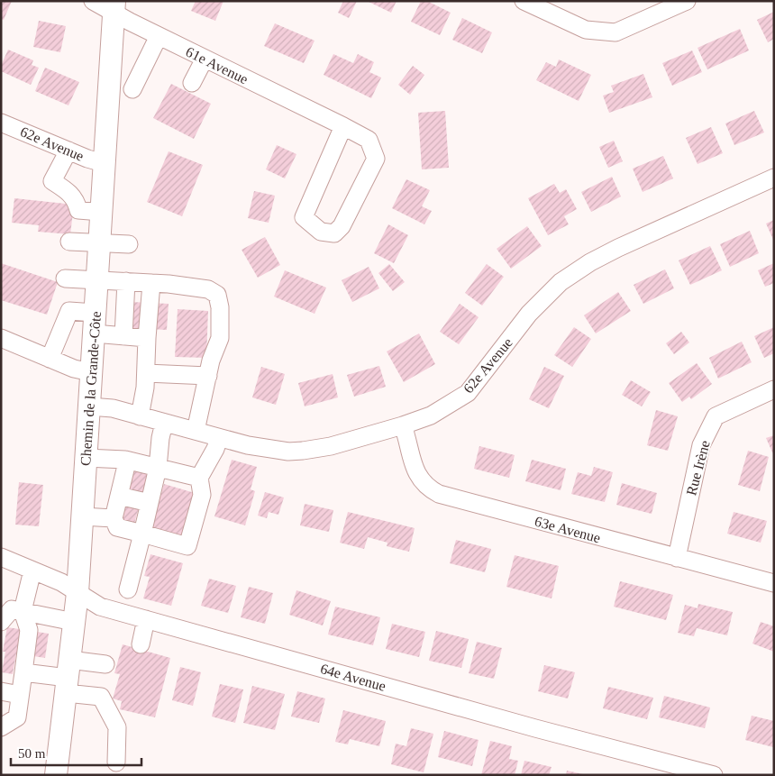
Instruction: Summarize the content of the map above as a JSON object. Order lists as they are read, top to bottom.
{
  "streets": {
    "main road": ["Chemin de la Grande-Côte"],
    "street": [
      "61e Avenue",
      "62e Avenue",
      "Rue Irène",
      "63e Avenue",
      "64e Avenue"
    ]
  },
  "crossings": [
    ["61e Avenue", "Chemin de la Grande-Côte"],
    ["62e Avenue", "Chemin de la Grande-Côte"],
    ["62e Avenue", "63e Avenue"],
    ["Chemin de la Grande-Côte", "64e Avenue"],
    ["Rue Irène", "63e Avenue"]
  ],
  "scale_bar": "50 m"
}
